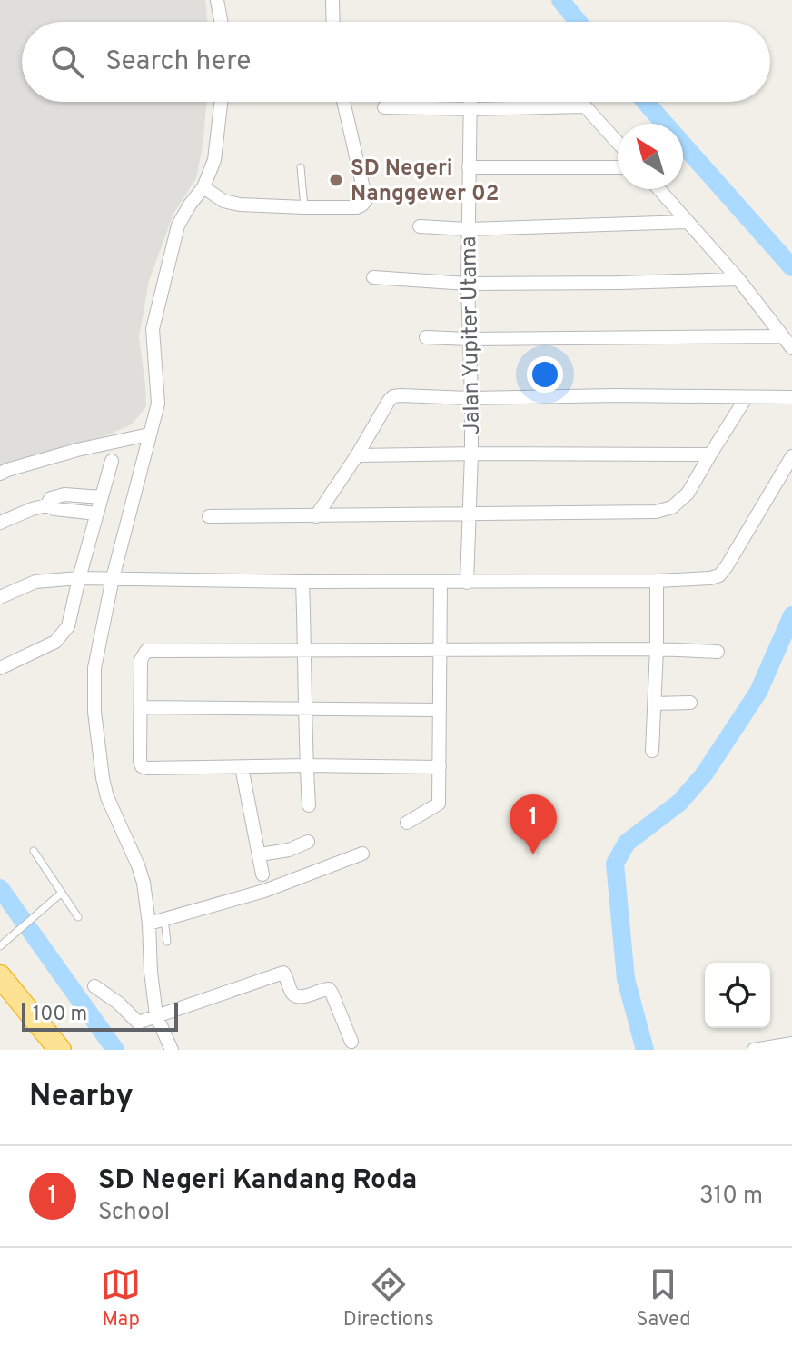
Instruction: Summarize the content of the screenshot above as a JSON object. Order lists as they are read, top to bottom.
{
  "streets": {
    "street": ["Jalan Yupiter Utama"]
  },
  "places": ["SD Negeri Nanggewer 02"],
  "scale_bar": "100 m",
  "north": "top left",
  "page": {
    "search": "Search here",
    "pins": "1",
    "scale": "100 m",
    "heading": "Nearby",
    "list": [
      {
        "mark": "1",
        "name": "SD Negeri Kandang Roda",
        "note": "School",
        "value": "310 m"
      }
    ],
    "nav": ["Map", "Directions", "Saved"]
  }
}
